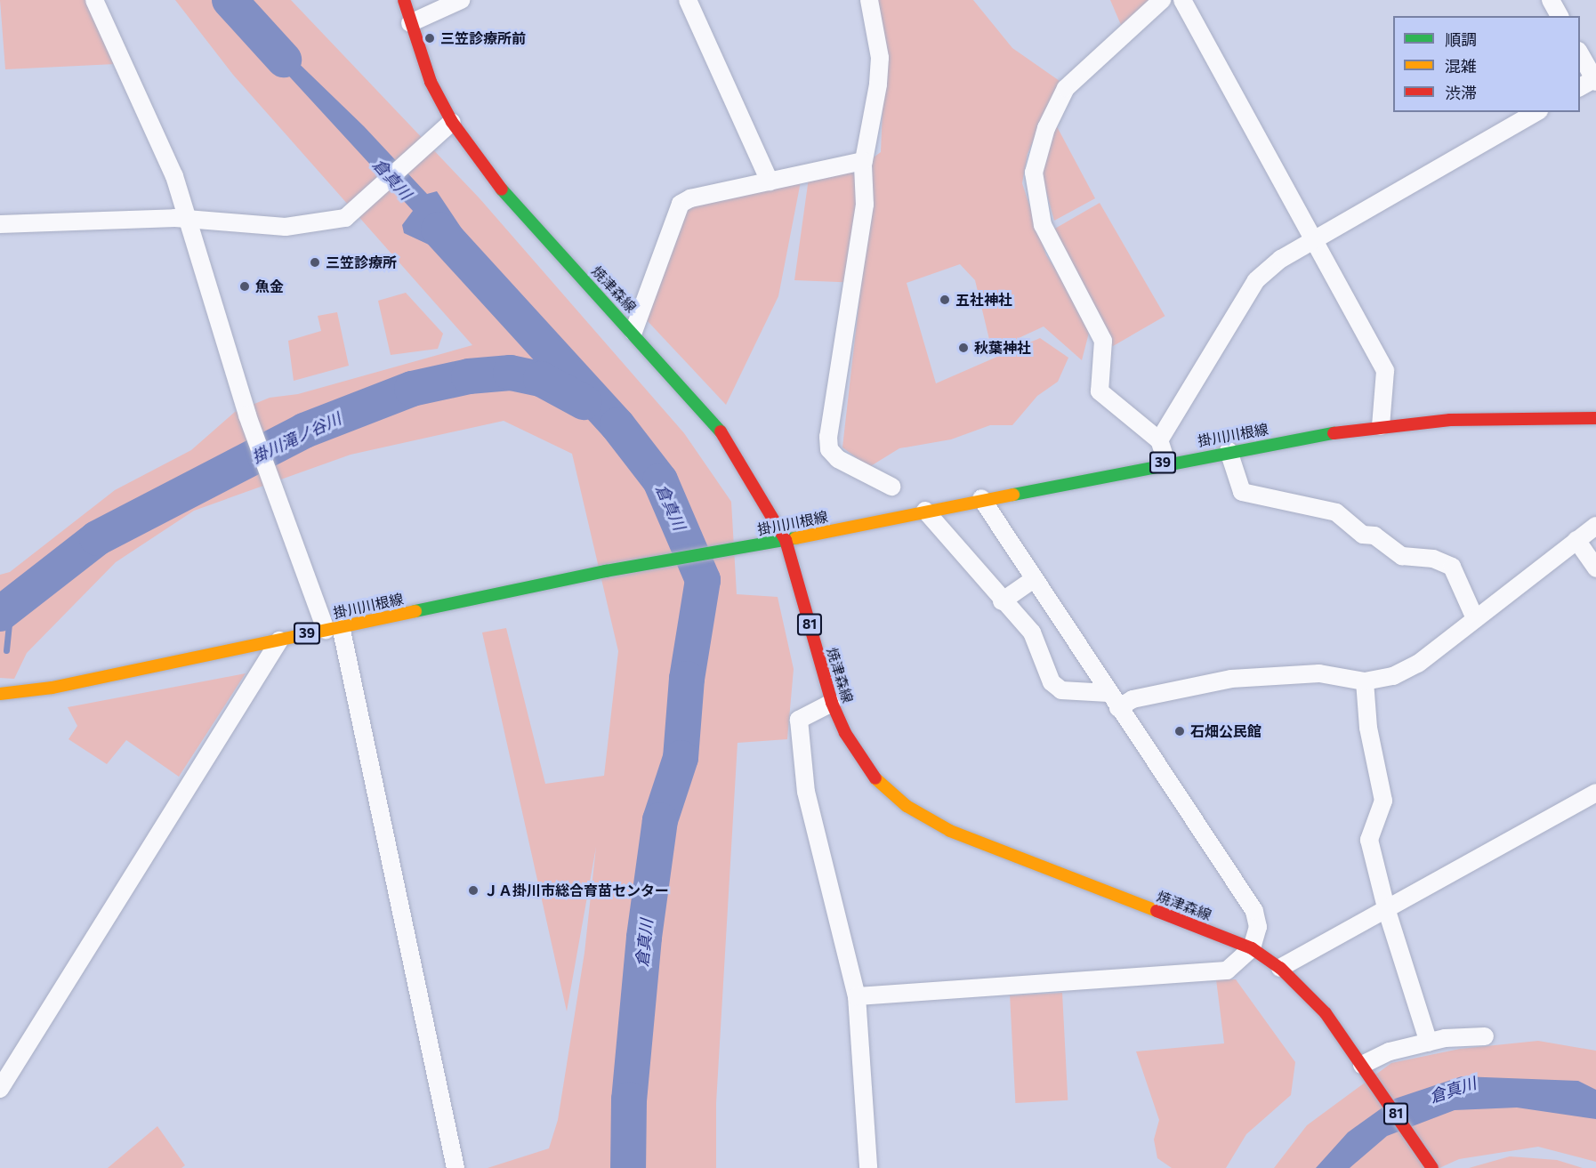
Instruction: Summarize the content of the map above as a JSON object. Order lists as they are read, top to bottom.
{
  "streets": {
    "main road": [
      "焼津森線",
      "掛川川根線",
      "39",
      "81"
    ]
  },
  "crossings": [
    ["焼津森線", "掛川川根線"]
  ],
  "water": ["倉真川", "掛川滝ノ谷川"],
  "places": [
    "三笠診療所前",
    "三笠診療所",
    "魚金",
    "五社神社",
    "秋葉神社",
    "石畑公民館",
    "ＪＡ掛川市総合育苗センター"
  ],
  "legend": ["順調", "混雑", "渋滞"]
}
